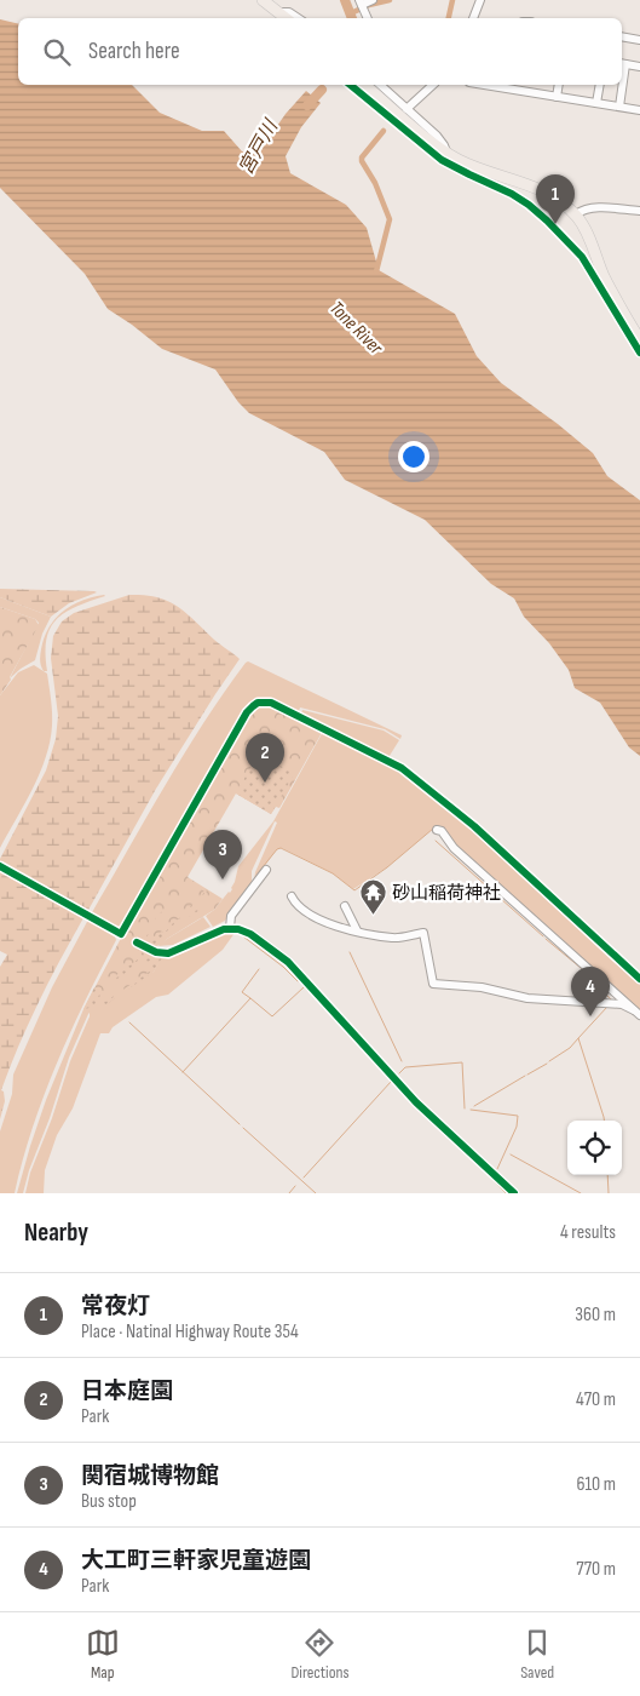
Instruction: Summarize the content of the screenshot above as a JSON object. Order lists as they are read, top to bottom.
{
  "water": ["宮戸川", "Tone River"],
  "places": {
    "temple": ["砂山稲荷神社"]
  },
  "page": {
    "search": "Search here",
    "pins": [
      "1",
      "2",
      "3",
      "4"
    ],
    "heading": ["Nearby", "4 results"],
    "list": [
      {
        "mark": "1",
        "name": "常夜灯",
        "note": "Place · Natinal Highway Route 354",
        "value": "360 m"
      },
      {
        "mark": "2",
        "name": "日本庭園",
        "note": "Park",
        "value": "470 m"
      },
      {
        "mark": "3",
        "name": "関宿城博物館",
        "note": "Bus stop",
        "value": "610 m"
      },
      {
        "mark": "4",
        "name": "大工町三軒家児童遊園",
        "note": "Park",
        "value": "770 m"
      }
    ],
    "nav": ["Map", "Directions", "Saved"]
  }
}
